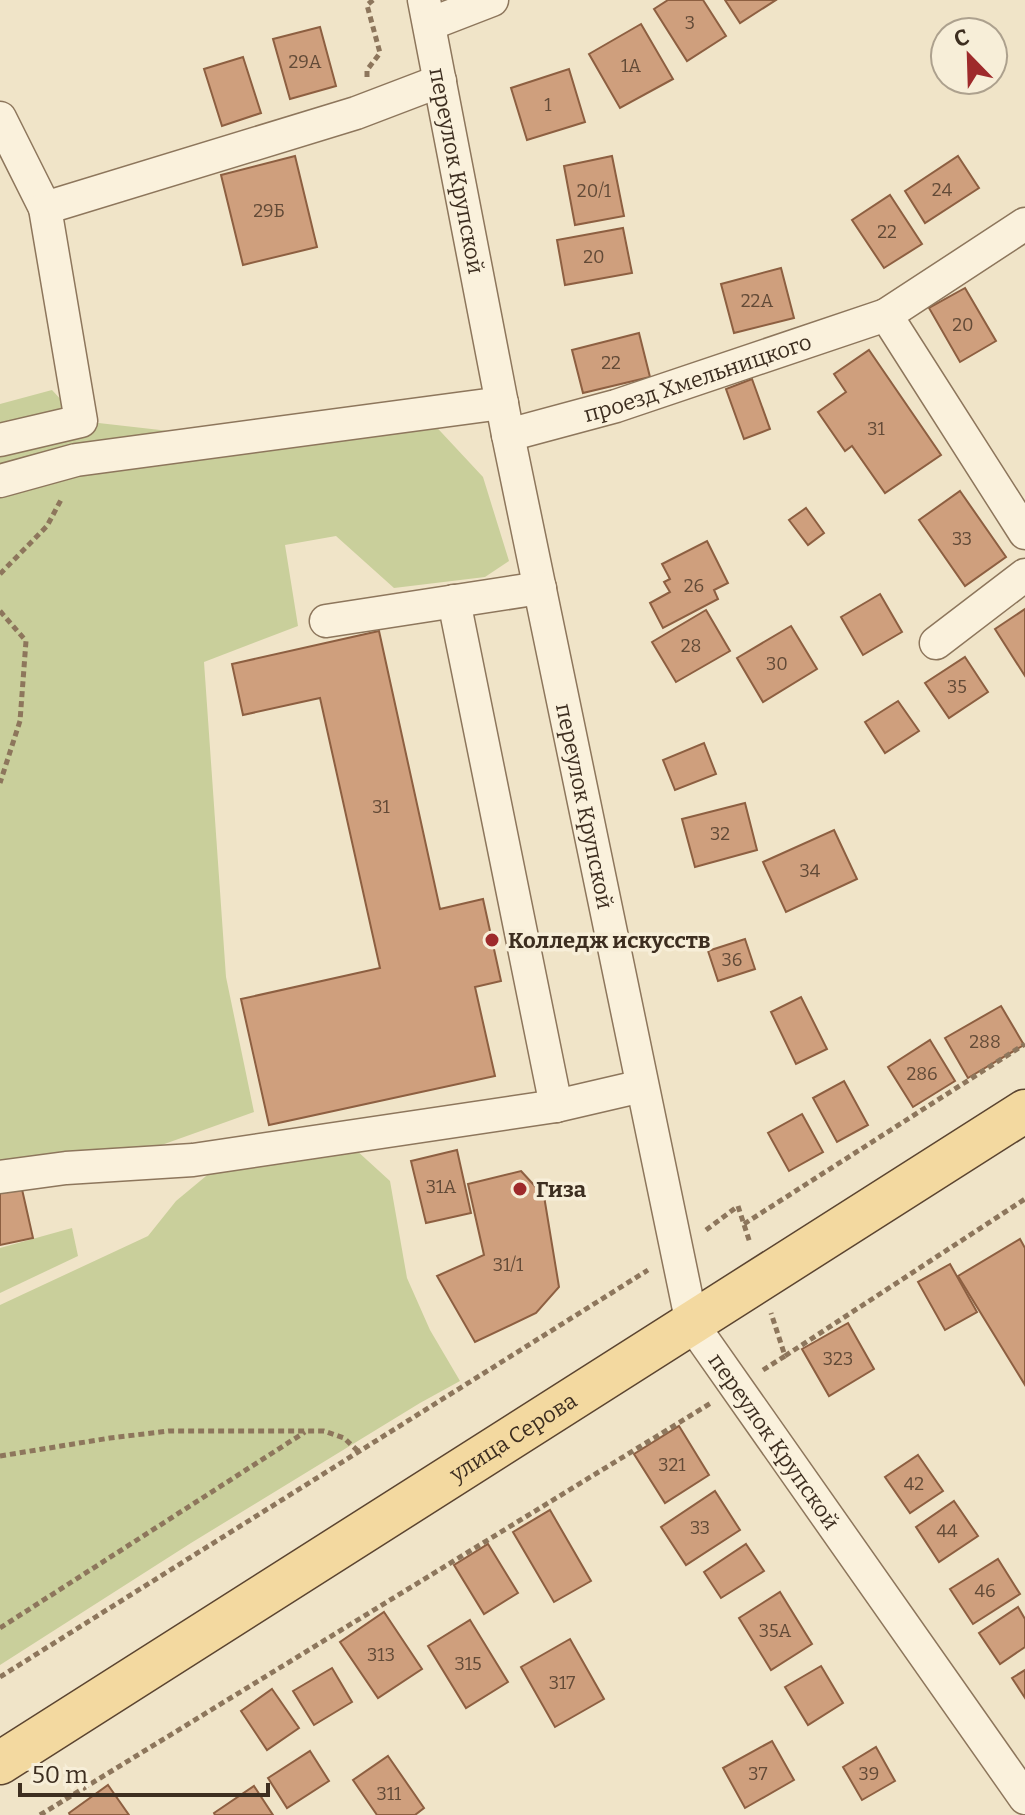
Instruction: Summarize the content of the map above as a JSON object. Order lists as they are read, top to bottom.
{
  "streets": {
    "main road": ["улица Серова"],
    "street": ["переулок Крупской", "проезд Хмельницкого"]
  },
  "crossings": [
    ["переулок Крупской", "проезд Хмельницкого"],
    ["переулок Крупской", "улица Серова"]
  ],
  "places": ["Колледж искусств", "Гиза"],
  "house_numbers": [
    "3",
    "29А",
    "1А",
    "1",
    "24",
    "20/1",
    "29Б",
    "22",
    "20",
    "22А",
    "20",
    "22",
    "31",
    "33",
    "26",
    "28",
    "30",
    "35",
    "31",
    "32",
    "34",
    "36",
    "288",
    "286",
    "31А",
    "31/1",
    "323",
    "321",
    "42",
    "33",
    "44",
    "46",
    "35А",
    "313",
    "315",
    "317",
    "37",
    "39",
    "311"
  ],
  "scale_bar": "50 m",
  "north": "top left"
}
